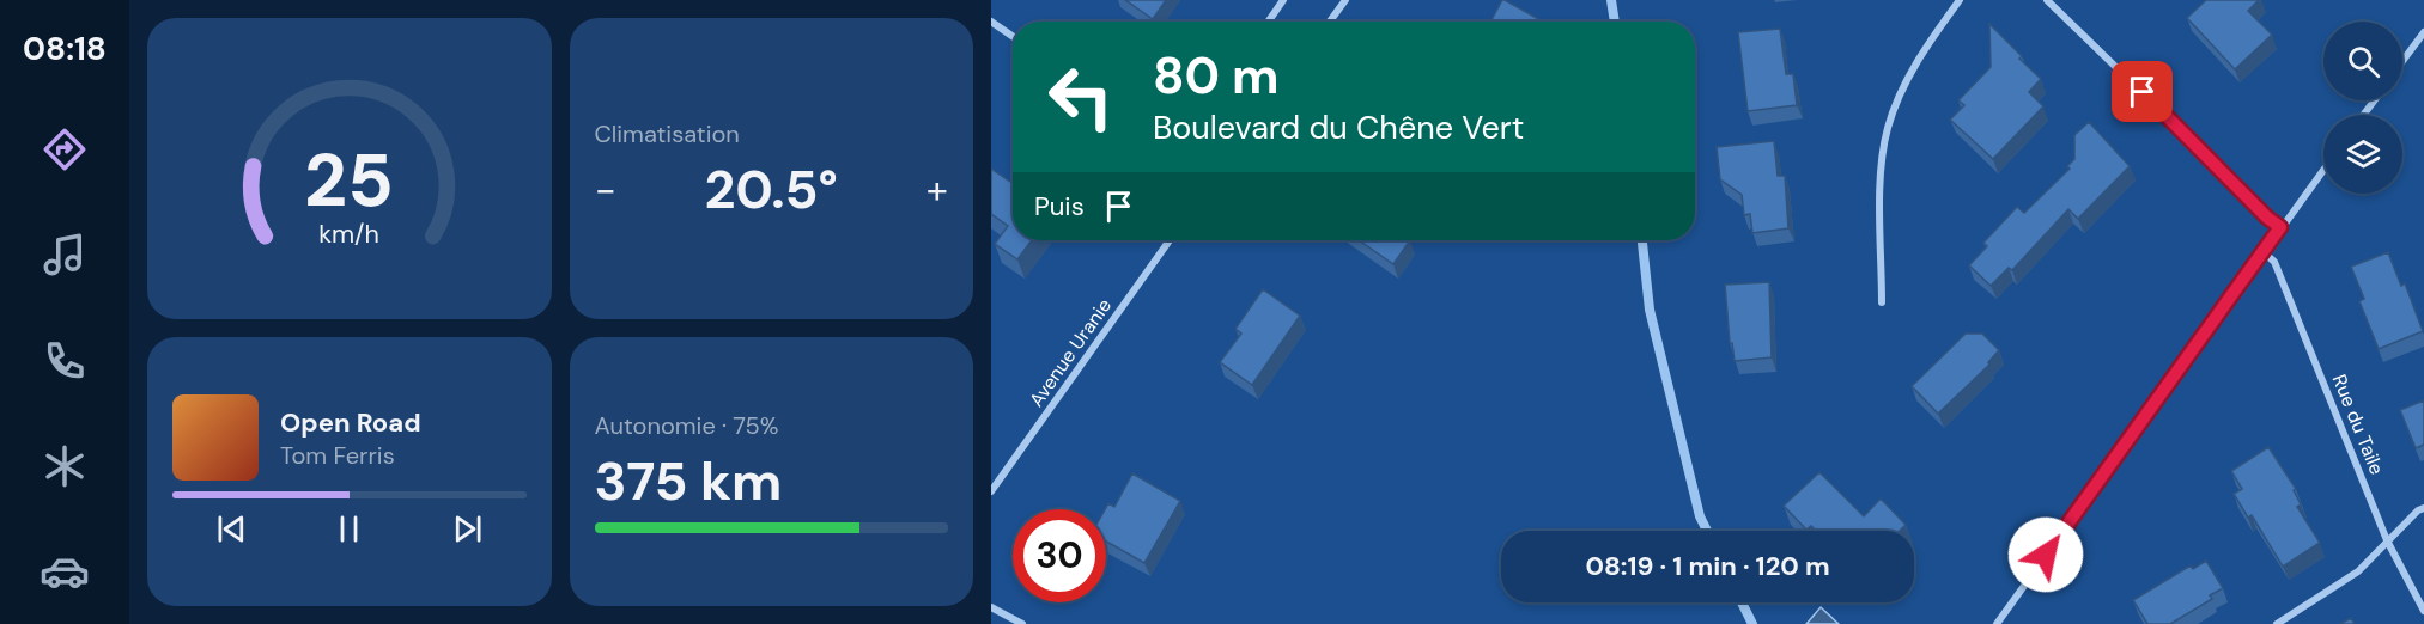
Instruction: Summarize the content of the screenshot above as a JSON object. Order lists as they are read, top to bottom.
{
  "streets": {
    "street": ["Avenue Uranie", "Rue du Taile"]
  },
  "page": {
    "tabs": "08:18",
    "tile": [
      "Climatisation",
      ["Autonomie · 75%", "375 km"]
    ],
    "turn": ["80 m", "Boulevard du Chêne Vert"],
    "heat": ["−", "20.5°", "+"],
    "then": "Puis",
    "song": ["Open Road", "Tom Ferris"],
    "limit": "30",
    "trip": "08:19 · 1 min · 120 m",
    "gauge": ["25", "km/h"]
  }
}
